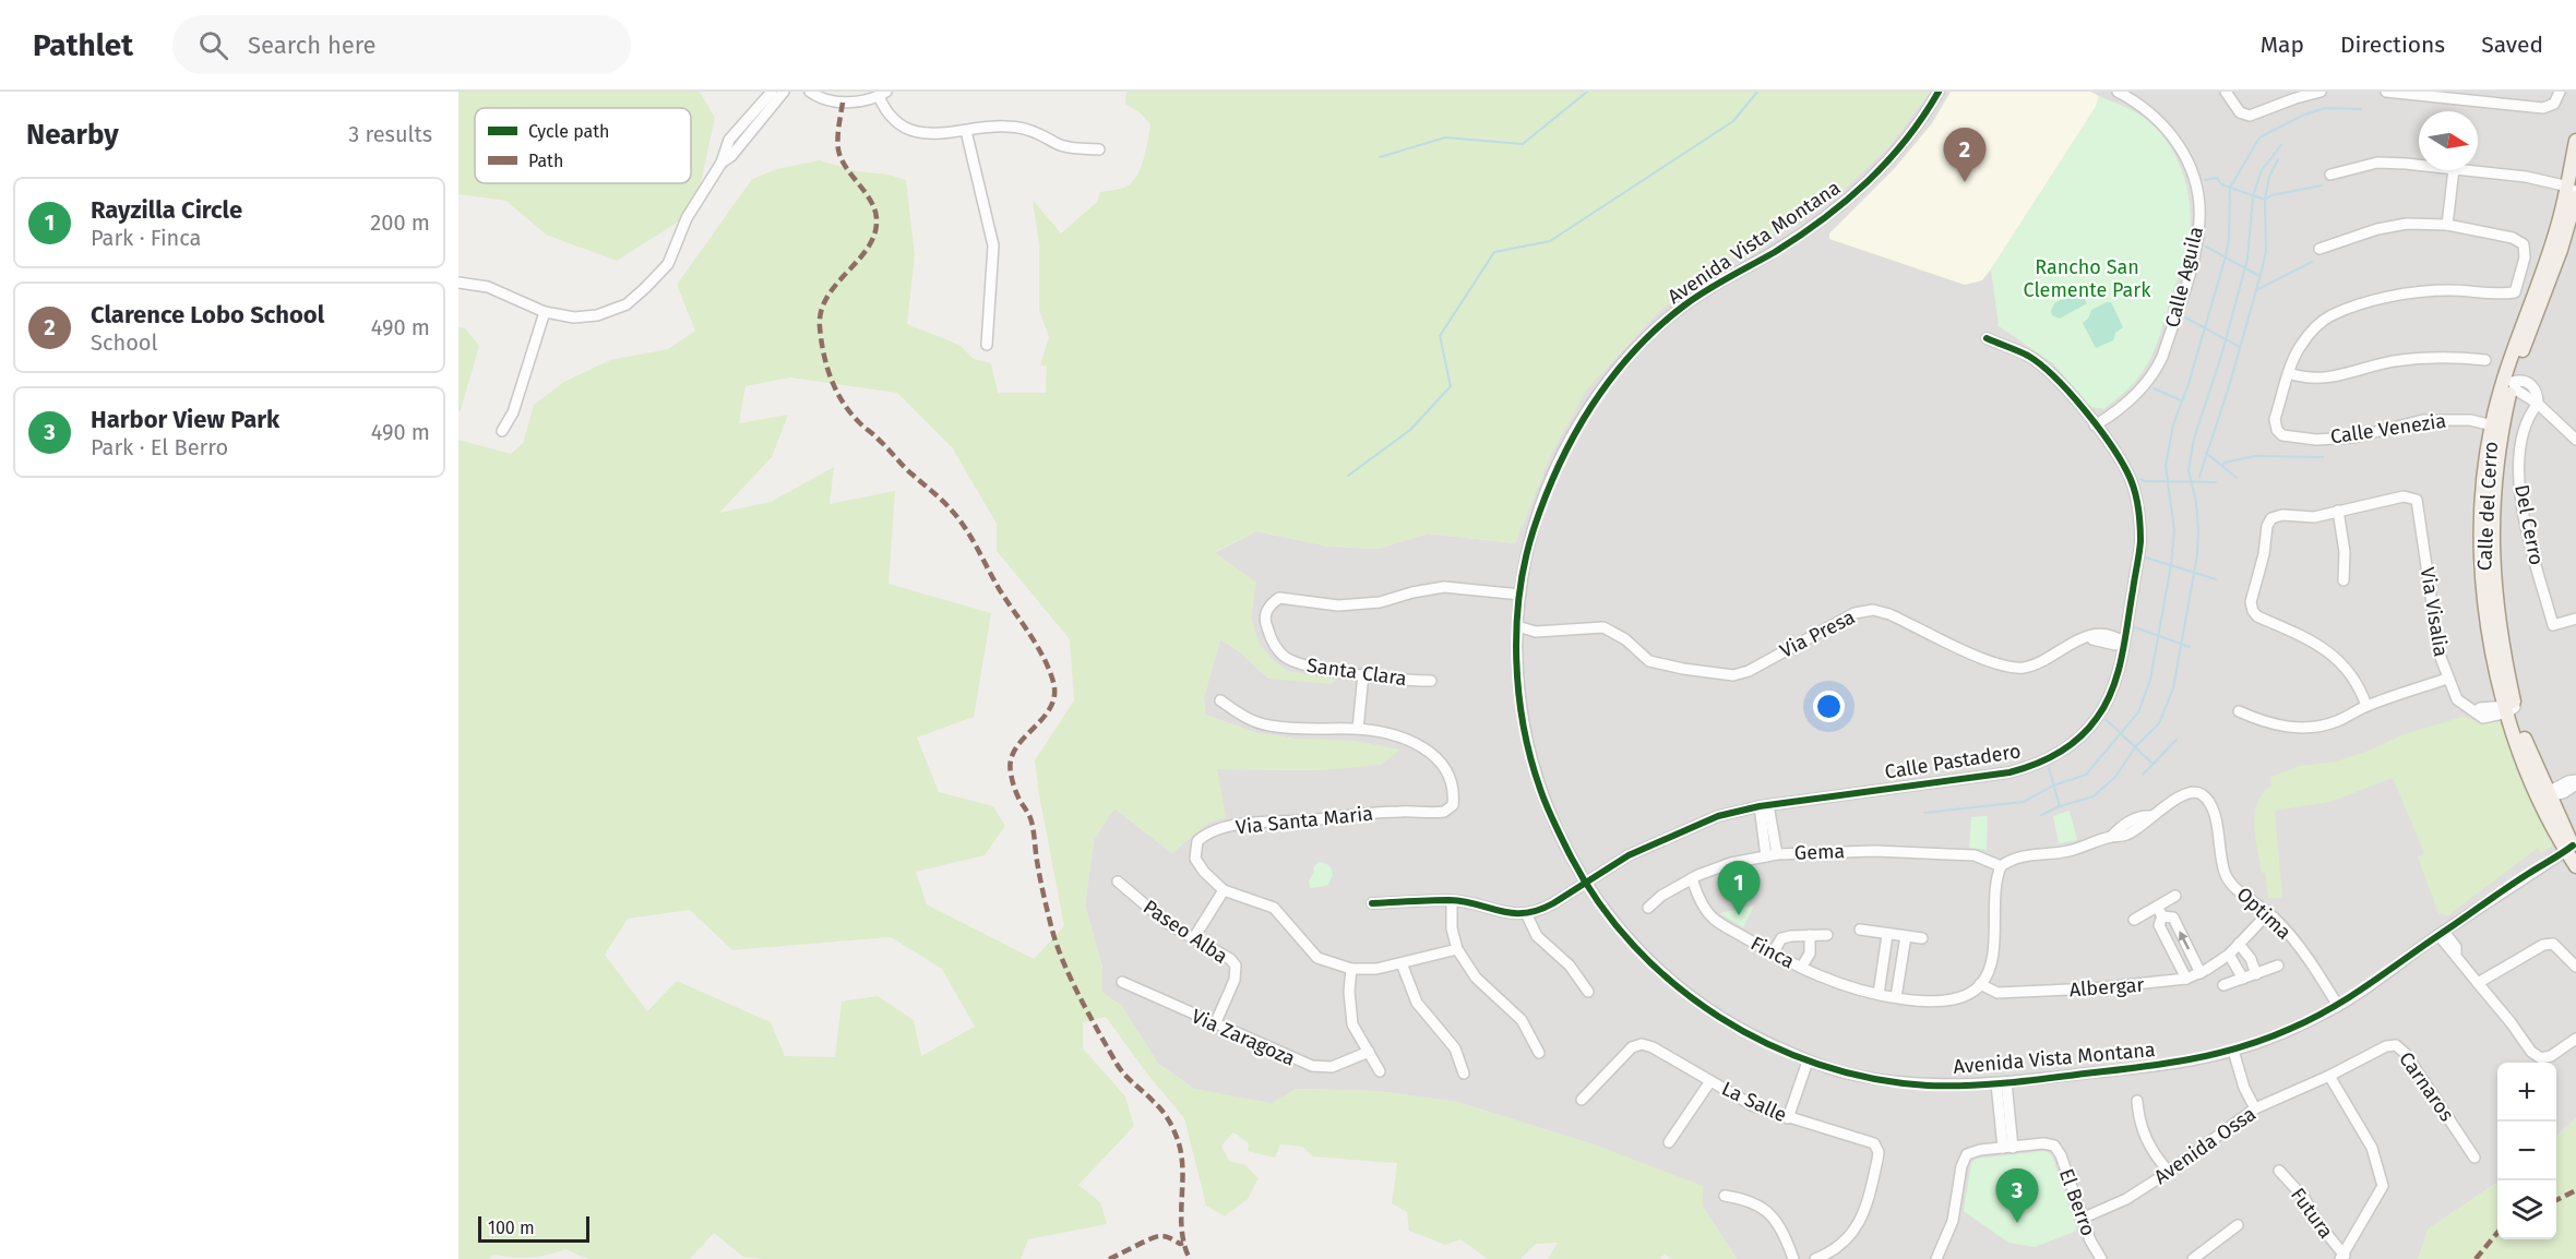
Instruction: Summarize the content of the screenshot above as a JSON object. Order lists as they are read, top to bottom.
{
  "streets": {
    "main road": ["Calle del Cerro"],
    "street": [
      "Avenida Vista Montana",
      "Calle Aguila",
      "Calle Venezia",
      "Del Cerro",
      "Via Visalia",
      "Via Presa",
      "Santa Clara",
      "Calle Pastadero",
      "Via Santa Maria",
      "Gema",
      "Optima",
      "Paseo Alba",
      "Finca",
      "Albergar",
      "Via Zaragoza",
      "Carnaros",
      "La Salle",
      "Avenida Ossa",
      "El Berro",
      "Futura"
    ]
  },
  "crossings": [
    ["Avenida Vista Montana", "Calle del Cerro"],
    ["Avenida Vista Montana", "Via Presa"],
    ["Avenida Vista Montana", "Santa Clara"],
    ["Avenida Vista Montana", "Calle Pastadero"],
    ["Avenida Vista Montana", "Optima"],
    ["Calle Aguila", "Calle Pastadero"],
    ["Calle Venezia", "Calle del Cerro"],
    ["Calle del Cerro", "Via Visalia"],
    ["Via Presa", "Calle Pastadero"],
    ["Gema", "Optima"],
    ["Gema", "Finca"],
    ["Optima", "Albergar"],
    ["Paseo Alba", "Via Zaragoza"],
    ["Finca", "Albergar"],
    ["Carnaros", "Avenida Ossa"],
    ["Avenida Ossa", "El Berro"]
  ],
  "parks": ["Rancho San Clemente Park"],
  "legend": ["Cycle path", "Path"],
  "scale_bar": "100 m",
  "north": "right",
  "page": {
    "header": "Pathlet",
    "search": "Search here",
    "nav": ["Map", "Directions", "Saved"],
    "heading": ["Nearby", "3 results"],
    "pins": ["2", "1", "3"],
    "list": [
      {
        "mark": "1",
        "name": "Rayzilla Circle",
        "note": "Park · Finca",
        "value": "200 m"
      },
      {
        "mark": "2",
        "name": "Clarence Lobo School",
        "note": "School",
        "value": "490 m"
      },
      {
        "mark": "3",
        "name": "Harbor View Park",
        "note": "Park · El Berro",
        "value": "490 m"
      }
    ],
    "map_buttons": ["+", "−"],
    "scale": "100 m"
  }
}
